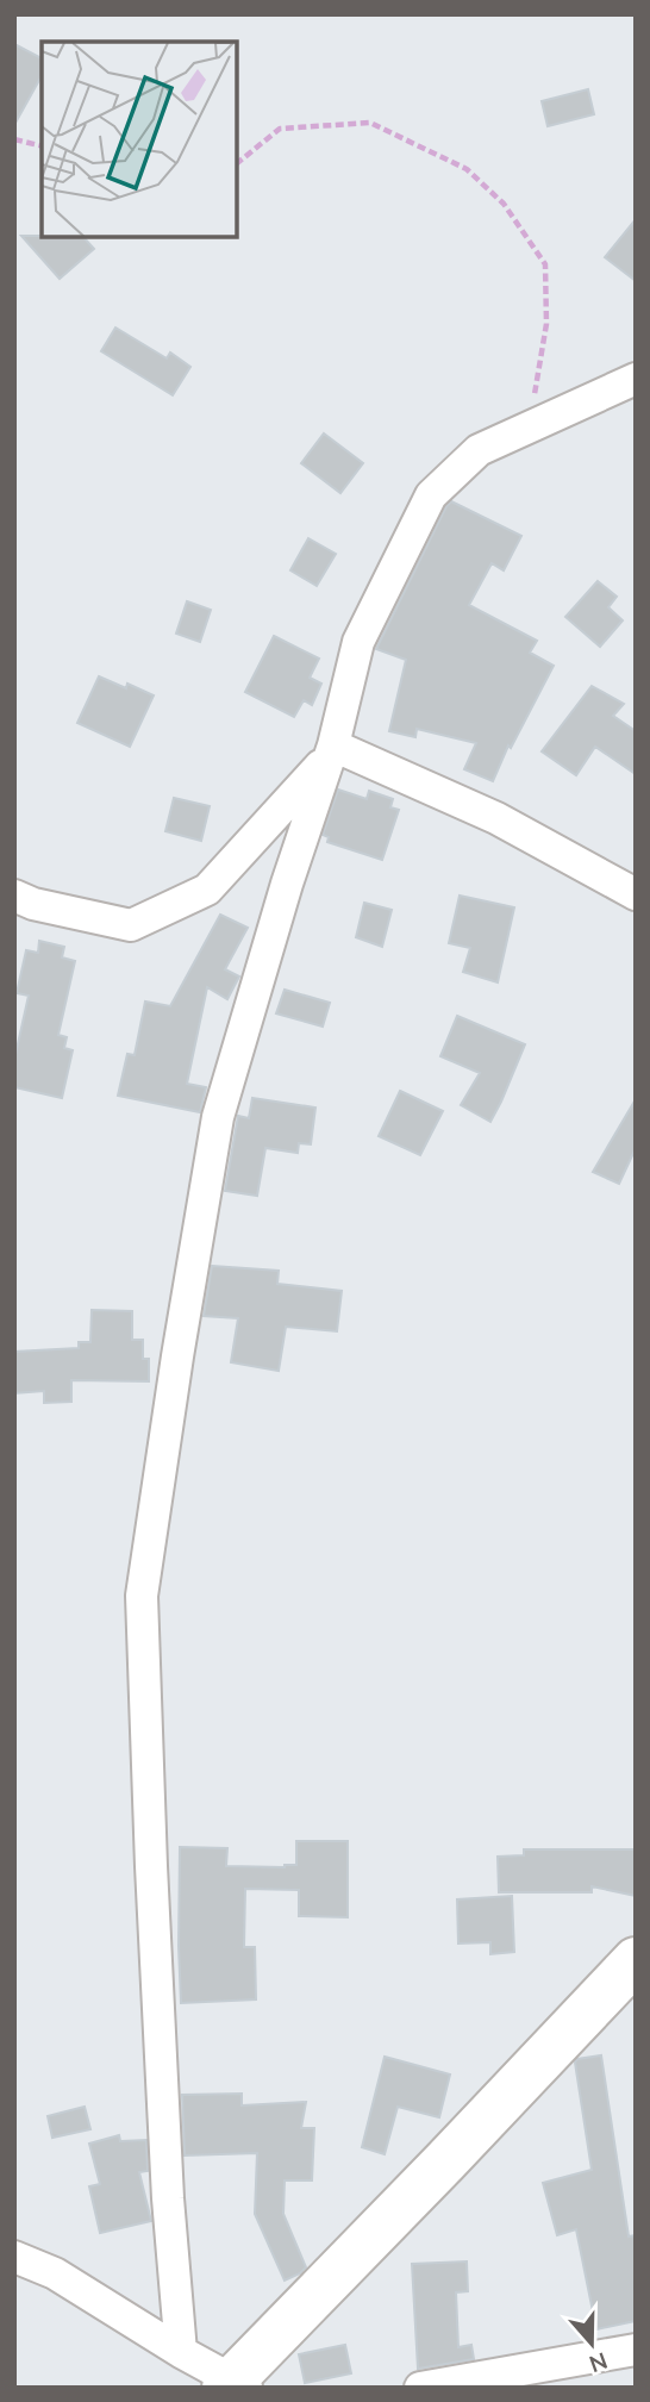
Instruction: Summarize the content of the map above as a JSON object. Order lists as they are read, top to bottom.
{
  "north": "bottom"
}
